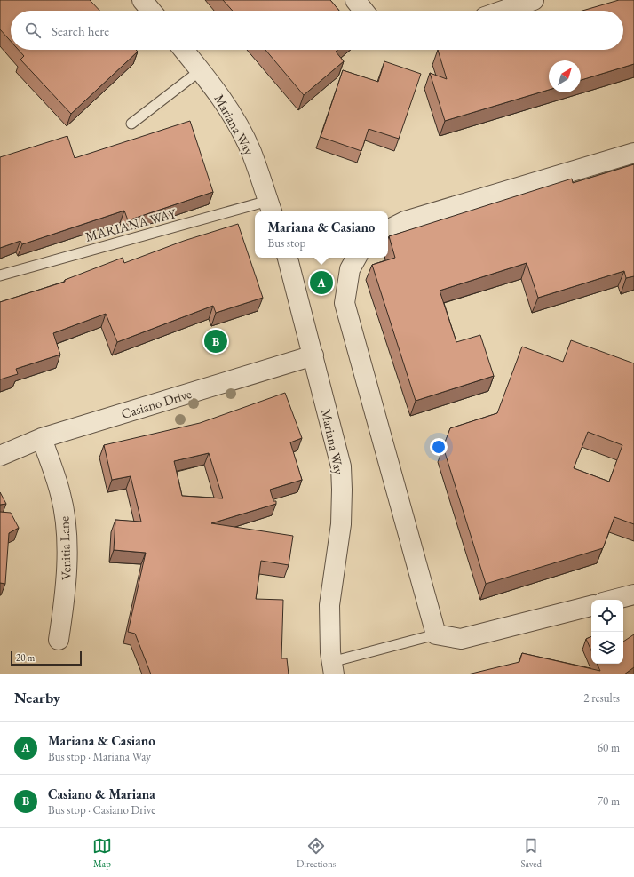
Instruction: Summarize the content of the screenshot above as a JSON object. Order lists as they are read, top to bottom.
{
  "streets": {
    "street": ["Mariana Way", "Casiano Drive", "Venitia Lane"],
    "lane": ["MARIANA WAY"]
  },
  "crossings": [
    ["Mariana Way", "MARIANA WAY"],
    ["Mariana Way", "Casiano Drive"],
    ["Casiano Drive", "Venitia Lane"]
  ],
  "scale_bar": "20 m",
  "north": "top right",
  "page": {
    "search": "Search here",
    "popup": ["Mariana & Casiano", "Bus stop"],
    "pins": ["A", "B"],
    "scale": "20 m",
    "heading": ["Nearby", "2 results"],
    "list": [
      {
        "mark": "A",
        "name": "Mariana & Casiano",
        "note": "Bus stop · Mariana Way",
        "value": "60 m"
      },
      {
        "mark": "B",
        "name": "Casiano & Mariana",
        "note": "Bus stop · Casiano Drive",
        "value": "70 m"
      }
    ],
    "nav": ["Map", "Directions", "Saved"]
  }
}
